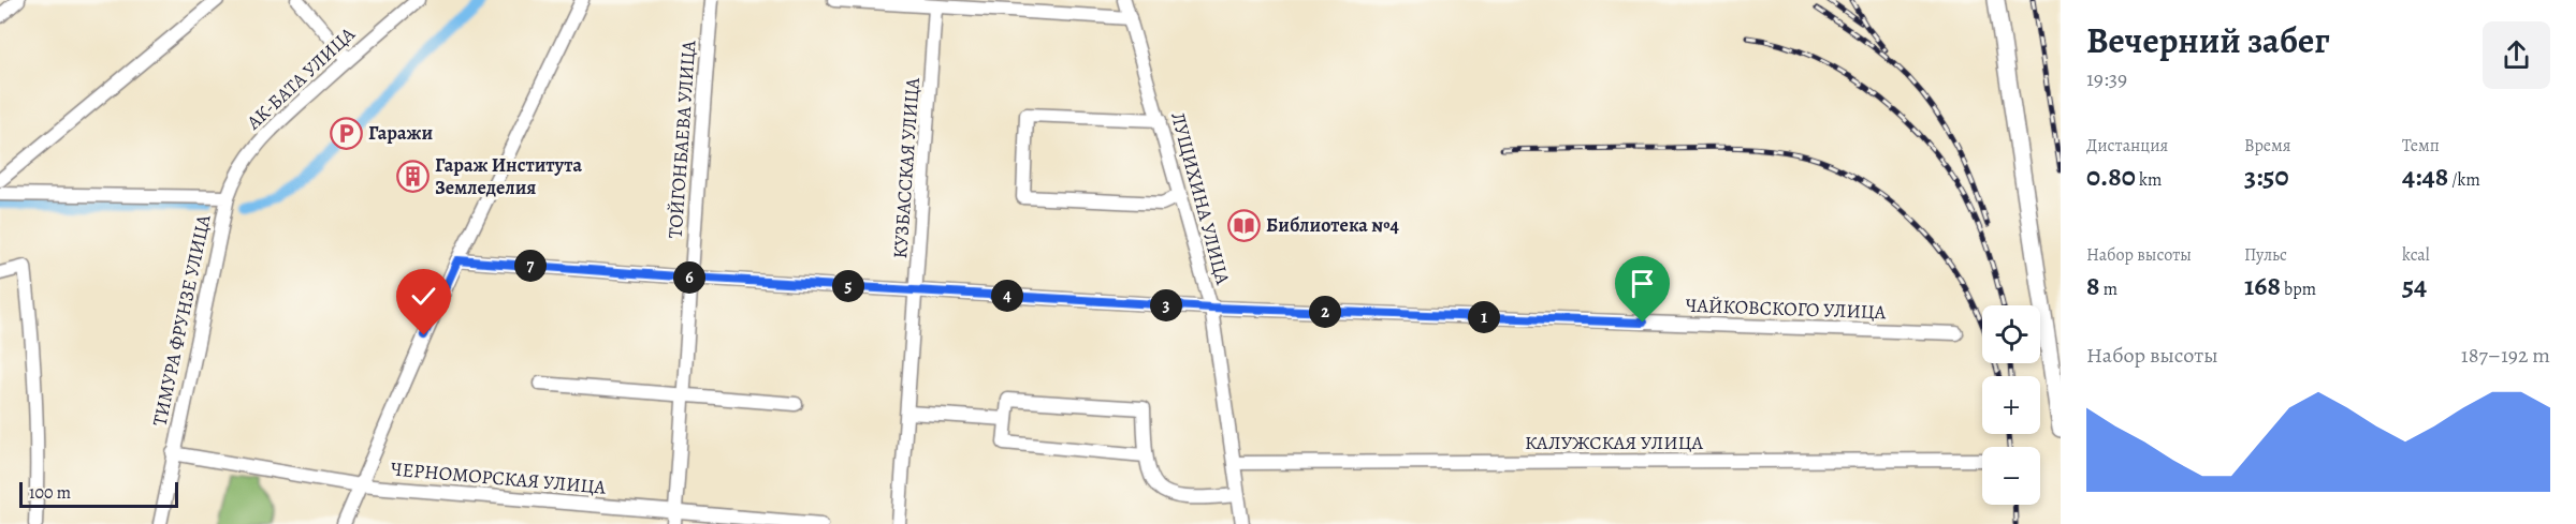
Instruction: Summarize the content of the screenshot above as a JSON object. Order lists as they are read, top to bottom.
{
  "streets": {
    "street": [
      "АК-БАТА УЛИЦА",
      "ТОЙГОНБАЕВА УЛИЦА",
      "КУЗБАССКАЯ УЛИЦА",
      "ЛУЩИХИНА УЛИЦА",
      "ЧАЙКОВСКОГО УЛИЦА",
      "ТИМУРА ФРУНЗЕ УЛИЦА",
      "КАЛУЖСКАЯ УЛИЦА",
      "ЧЕРНОМОРСКАЯ УЛИЦА"
    ]
  },
  "crossings": [
    ["АК-БАТА УЛИЦА", "ТИМУРА ФРУНЗЕ УЛИЦА"],
    ["ТОЙГОНБАЕВА УЛИЦА", "ЧАЙКОВСКОГО УЛИЦА"],
    ["ТОЙГОНБАЕВА УЛИЦА", "ЧЕРНОМОРСКАЯ УЛИЦА"],
    ["КУЗБАССКАЯ УЛИЦА", "ЧАЙКОВСКОГО УЛИЦА"],
    ["ЛУЩИХИНА УЛИЦА", "ЧАЙКОВСКОГО УЛИЦА"],
    ["ЛУЩИХИНА УЛИЦА", "КАЛУЖСКАЯ УЛИЦА"],
    ["ТИМУРА ФРУНЗЕ УЛИЦА", "ЧЕРНОМОРСКАЯ УЛИЦА"]
  ],
  "places": {
    "parking": ["Гаражи"],
    "building": ["Гараж Института Земледелия"],
    "library": ["Библиотека №4"]
  },
  "scale_bar": "100 m",
  "page": {
    "heading": ["Вечерний забег", "19:39"],
    "stats": [
      ["Дистанция", "0.80 km"],
      ["Время", "3:50"],
      ["Темп", "4:48 /km"],
      ["Набор высоты", "8 m"],
      ["Пульс", "168 bpm"],
      ["kcal", "54"]
    ],
    "pins": [
      "7",
      "6",
      "5",
      "4",
      "3",
      "2",
      "1"
    ],
    "map_buttons": ["+", "−"],
    "chart": ["Набор высоты", "187–192 m"],
    "scale": "100 m"
  }
}
